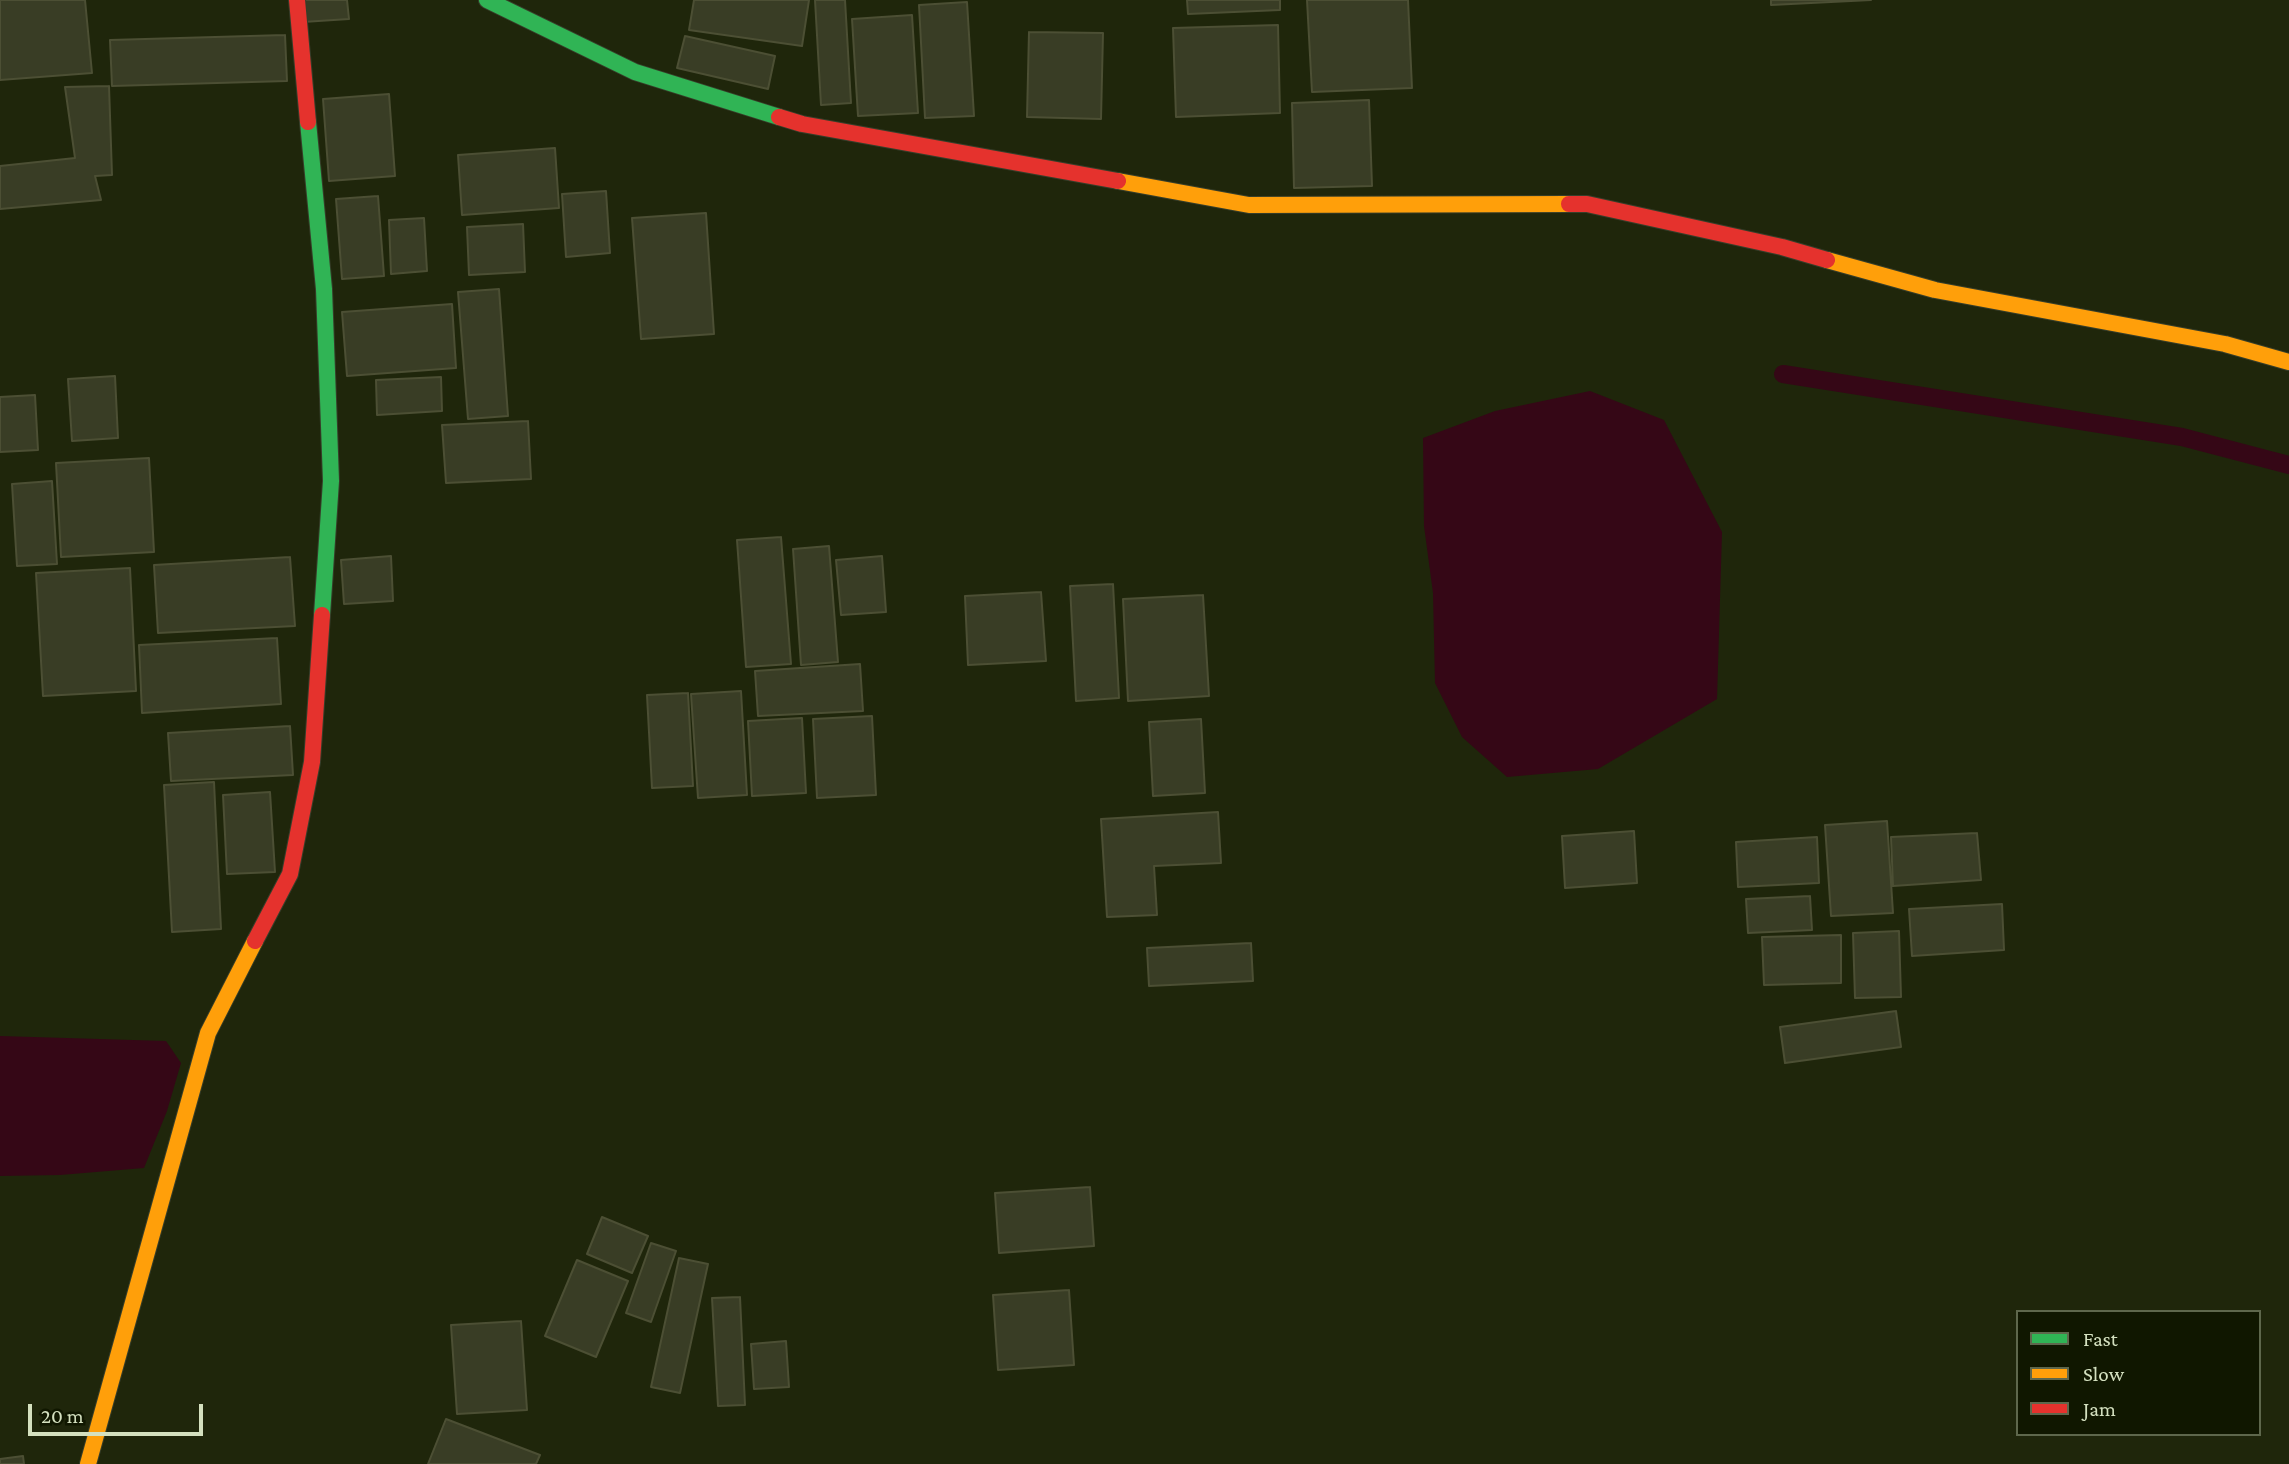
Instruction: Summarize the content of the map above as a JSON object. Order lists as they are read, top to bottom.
{
  "legend": ["Fast", "Slow", "Jam"],
  "scale_bar": "20 m"
}
